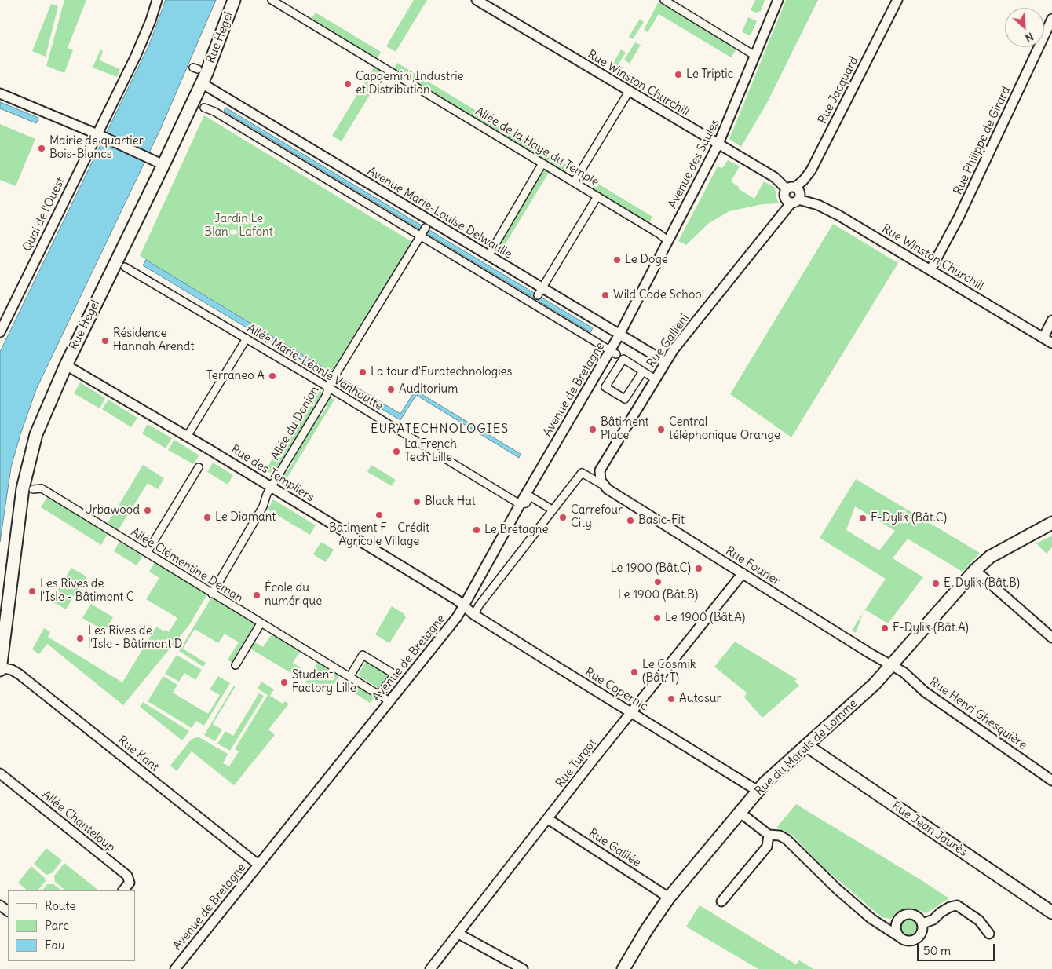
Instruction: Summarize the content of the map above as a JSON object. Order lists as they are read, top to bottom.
{
  "streets": {
    "street": [
      "Rue Hegel",
      "Rue Winston Churchill",
      "Rue Jacquard",
      "Rue Philippe de Girard",
      "Allée de la Haye du Temple",
      "Avenue des Saules",
      "Avenue Marie-Louise Delwaulle",
      "Quai de l'Ouest",
      "Rue Gallieni",
      "Allée Marie-Léonie Vanhoutte",
      "Avenue de Bretagne",
      "Allée du Donjon",
      "Rue des Templiers",
      "Allée Clémentine Deman",
      "Rue Fourier",
      "Rue Copernic",
      "Rue Henri Ghesquière",
      "Rue du Marais de Lomme",
      "Rue Kant",
      "Rue Turgot",
      "Allée Chanteloup",
      "Rue Jean Jaurès",
      "Rue Galilée"
    ]
  },
  "crossings": [
    ["Rue Hegel", "Avenue Marie-Louise Delwaulle"],
    ["Rue Hegel", "Rue des Templiers"],
    ["Rue Hegel", "Rue Kant"],
    ["Rue Winston Churchill", "Rue Jacquard"],
    ["Rue Winston Churchill", "Rue Philippe de Girard"],
    ["Rue Winston Churchill", "Avenue des Saules"],
    ["Rue Winston Churchill", "Rue Gallieni"],
    ["Rue Jacquard", "Rue Gallieni"],
    ["Allée de la Haye du Temple", "Avenue des Saules"],
    ["Avenue des Saules", "Avenue Marie-Louise Delwaulle"],
    ["Avenue des Saules", "Avenue de Bretagne"],
    ["Avenue Marie-Louise Delwaulle", "Rue Gallieni"],
    ["Avenue Marie-Louise Delwaulle", "Avenue de Bretagne"],
    ["Rue Gallieni", "Rue Fourier"],
    ["Allée Marie-Léonie Vanhoutte", "Avenue de Bretagne"],
    ["Allée Marie-Léonie Vanhoutte", "Allée du Donjon"],
    ["Avenue de Bretagne", "Rue des Templiers"],
    ["Avenue de Bretagne", "Allée Clémentine Deman"],
    ["Avenue de Bretagne", "Rue Copernic"],
    ["Avenue de Bretagne", "Rue Kant"],
    ["Allée du Donjon", "Rue des Templiers"],
    ["Allée du Donjon", "Allée Clémentine Deman"],
    ["Rue des Templiers", "Rue Copernic"],
    ["Rue Fourier", "Rue Henri Ghesquière"],
    ["Rue Fourier", "Rue du Marais de Lomme"],
    ["Rue Fourier", "Rue Turgot"],
    ["Rue Copernic", "Rue du Marais de Lomme"],
    ["Rue Copernic", "Rue Turgot"],
    ["Rue Henri Ghesquière", "Rue du Marais de Lomme"],
    ["Rue du Marais de Lomme", "Rue Jean Jaurès"],
    ["Rue du Marais de Lomme", "Rue Galilée"],
    ["Rue Turgot", "Rue Galilée"]
  ],
  "districts": ["EURATECHNOLOGIES"],
  "parks": ["Jardin Le Blan - Lafont"],
  "places": [
    "Le Triptic",
    "Capgemini Industrie et Distribution",
    "Mairie de quartier Bois-Blancs",
    "Le Doge",
    "Wild Code School",
    "Résidence Hannah Arendt",
    "La tour d'Euratechnologies",
    "Terraneo A",
    "Auditorium",
    "Bâtiment Place",
    "Central téléphonique Orange",
    "La French Tech Lille",
    "Black Hat",
    "Urbawood",
    "Batiment F - Crédit Agricole Village",
    "Le Diamant",
    "Carrefour City",
    "E-Dylik (Bât.C)",
    "Basic-Fit",
    "Le Bretagne",
    "Le 1900 (Bât.C)",
    "Le 1900 (Bât.B)",
    "E-Dylik (Bât.B)",
    "Les Rives de l'Isle - Bâtiment C",
    "École du numérique",
    "Le 1900 (Bât.A)",
    "E-Dylik (Bât.A)",
    "Les Rives de l'Isle - Bâtiment D",
    "Le Cosmik (Bât. T)",
    "Student Factory Lille",
    "Autosur"
  ],
  "legend": ["Route", "Parc", "Eau"],
  "scale_bar": "50 m",
  "north": "bottom right"
}
